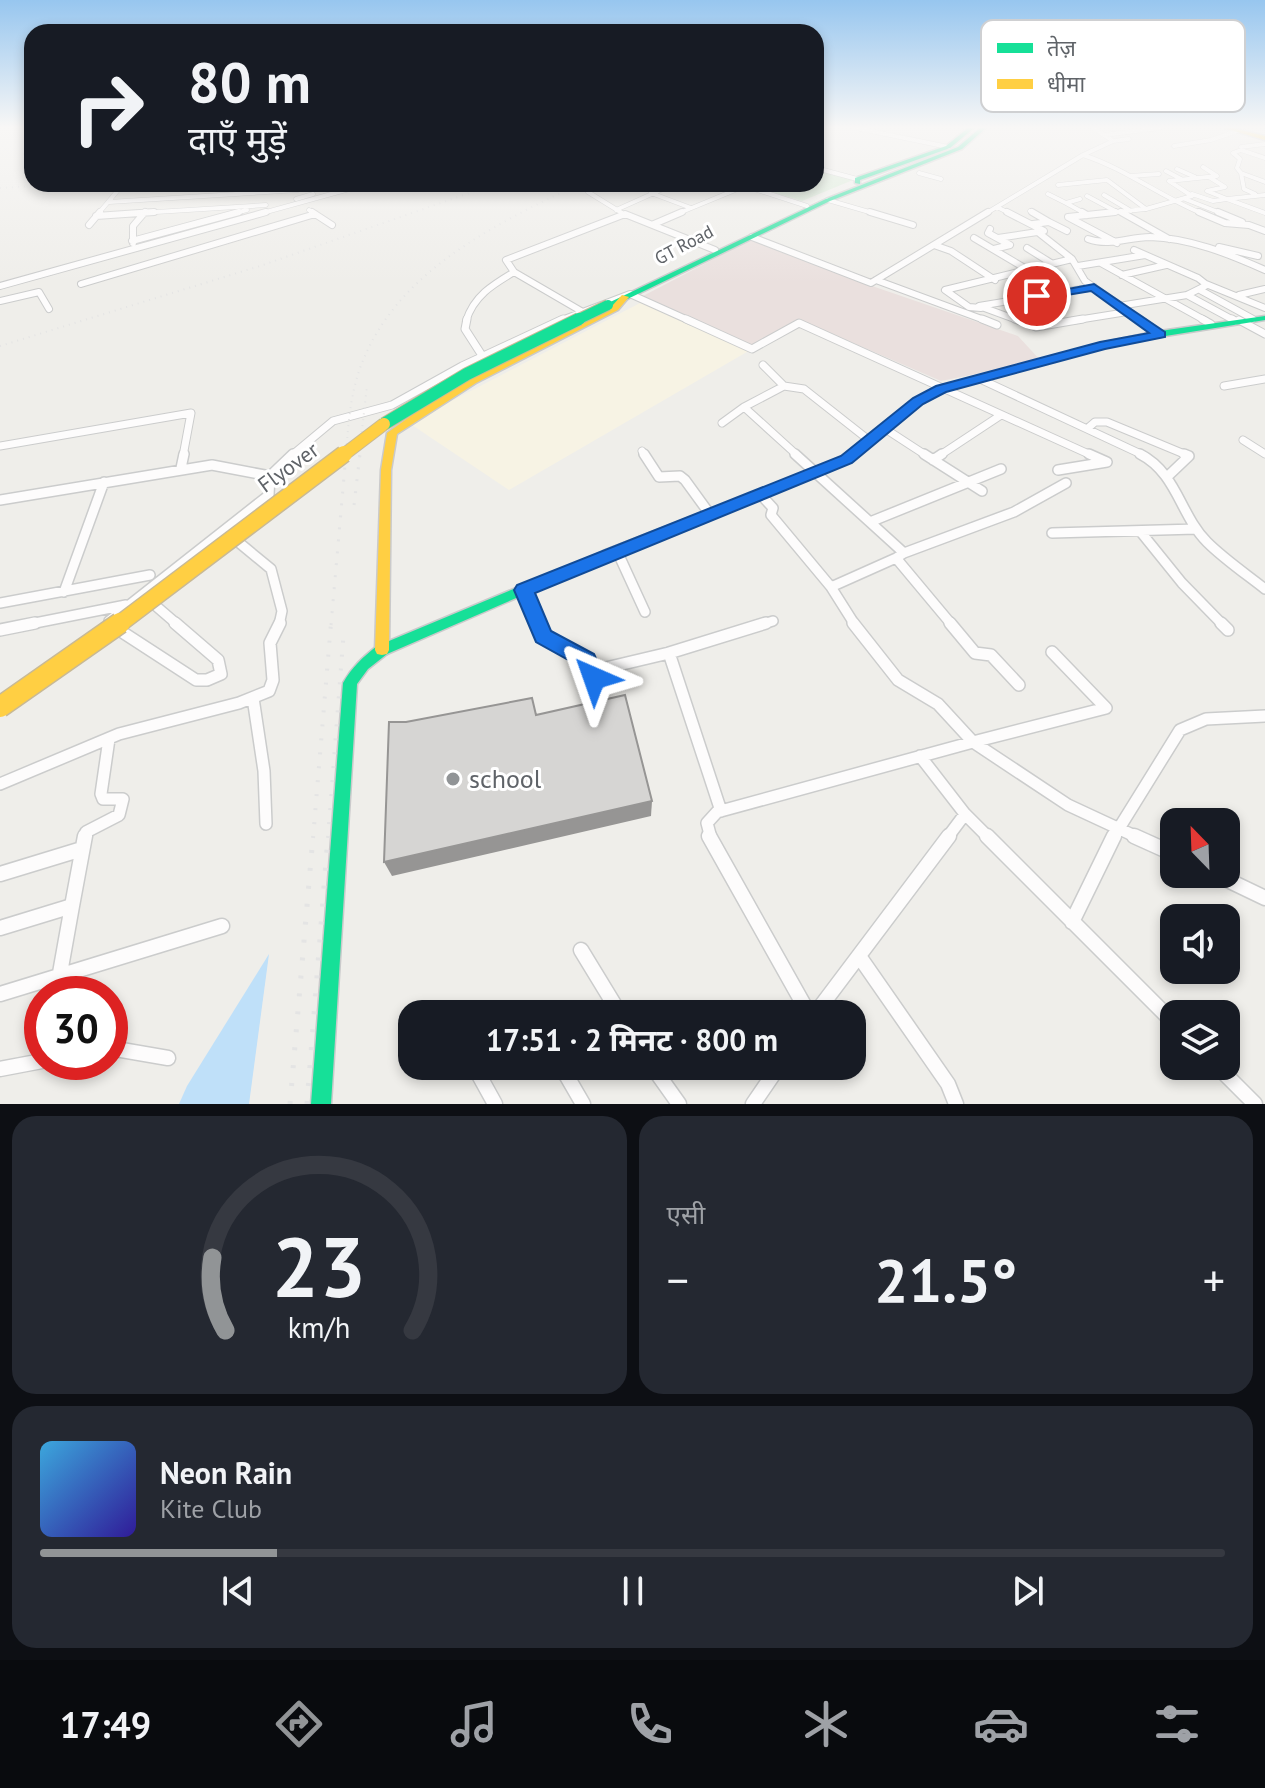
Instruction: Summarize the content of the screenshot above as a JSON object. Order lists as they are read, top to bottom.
{
  "streets": {
    "main road": ["GT Road", "Flyover"]
  },
  "places": ["school"],
  "legend": ["तेज़", "धीमा"],
  "north": "top left",
  "page": {
    "turn": ["80 m", "दाएँ मुड़ें"],
    "limit": "30",
    "trip": "17:51 · 2 मिनट · 800 m",
    "tile": "एसी",
    "heat": ["−", "21.5°", "+"],
    "song": ["Neon Rain", "Kite Club"],
    "tabs": "17:49",
    "gauge": ["23", "km/h"]
  }
}
